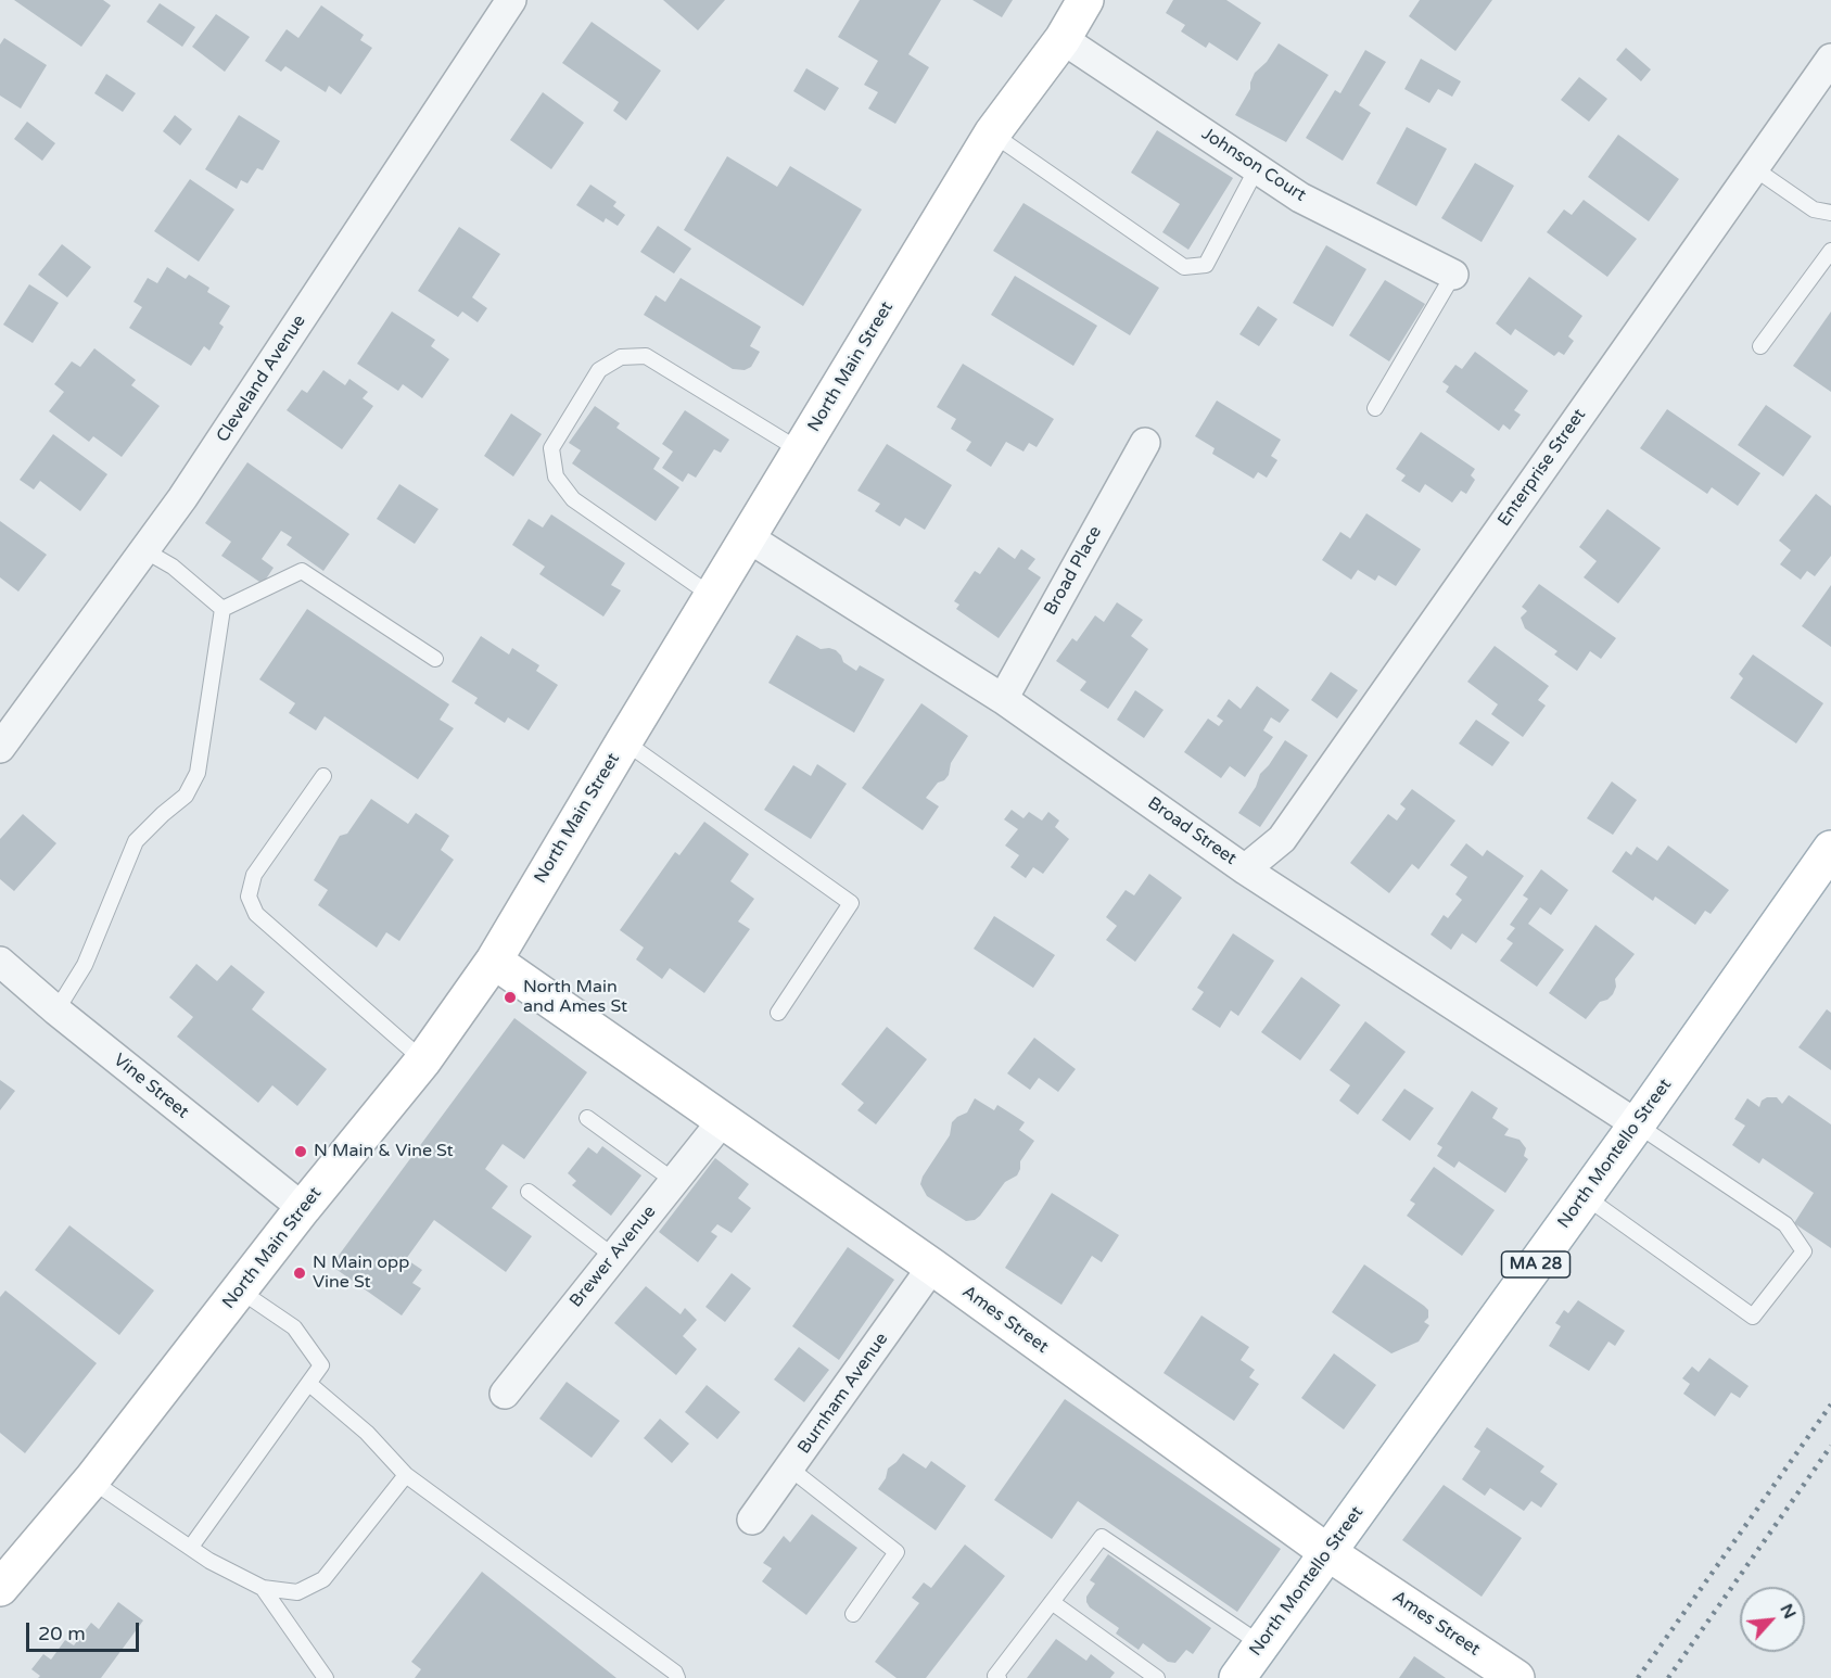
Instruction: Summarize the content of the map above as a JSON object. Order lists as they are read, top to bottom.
{
  "streets": {
    "main road": [
      "North Main Street",
      "North Montello Street",
      "MA 28",
      "Ames Street"
    ],
    "street": [
      "Johnson Court",
      "Cleveland Avenue",
      "Enterprise Street",
      "Broad Place",
      "Broad Street",
      "Vine Street",
      "Brewer Avenue",
      "Burnham Avenue"
    ]
  },
  "crossings": [
    ["Johnson Court", "North Main Street"],
    ["North Main Street", "Broad Street"],
    ["North Main Street", "Vine Street"],
    ["North Main Street", "Ames Street"],
    ["Enterprise Street", "Broad Street"],
    ["Broad Place", "Broad Street"],
    ["Broad Street", "North Montello Street"],
    ["North Montello Street", "Ames Street"],
    ["Brewer Avenue", "Ames Street"],
    ["Ames Street", "Burnham Avenue"]
  ],
  "places": ["North Main and Ames St", "N Main & Vine St", "N Main opp Vine St"],
  "scale_bar": "20 m",
  "north": "top right"
}
